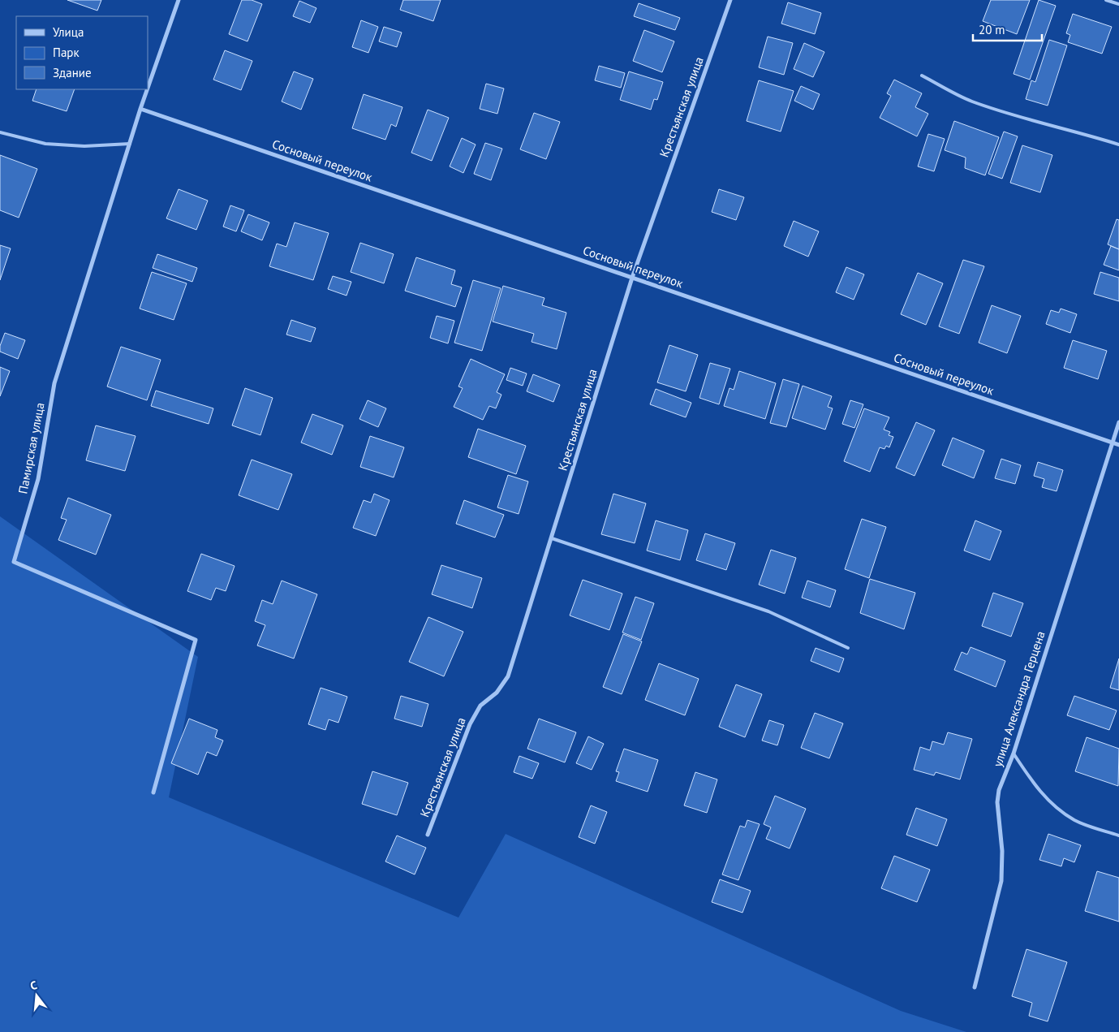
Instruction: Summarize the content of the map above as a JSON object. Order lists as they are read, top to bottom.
{
  "streets": {
    "street": [
      "Крестьянская улица",
      "Сосновый переулок",
      "Памирская улица",
      "улица Александра Герцена"
    ]
  },
  "crossings": [
    ["Крестьянская улица", "Сосновый переулок"],
    ["Сосновый переулок", "Памирская улица"],
    ["Сосновый переулок", "улица Александра Герцена"]
  ],
  "legend": ["Улица", "Парк", "Здание"],
  "scale_bar": "20 m",
  "north": "top"
}
